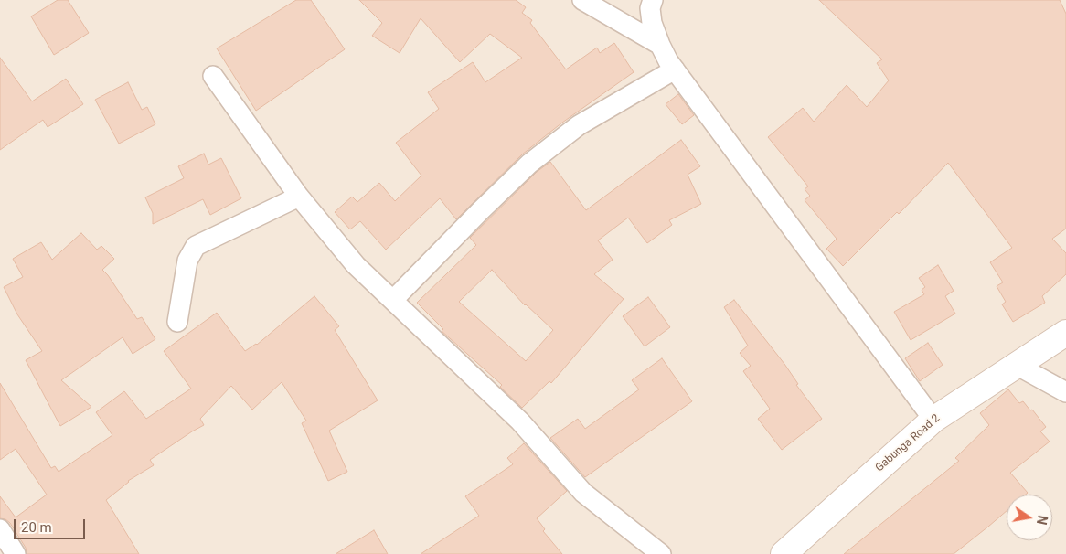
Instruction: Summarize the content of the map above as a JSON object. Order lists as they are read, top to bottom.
{
  "streets": {
    "street": ["Gabunga Road 2"]
  },
  "scale_bar": "20 m",
  "north": "right"
}
